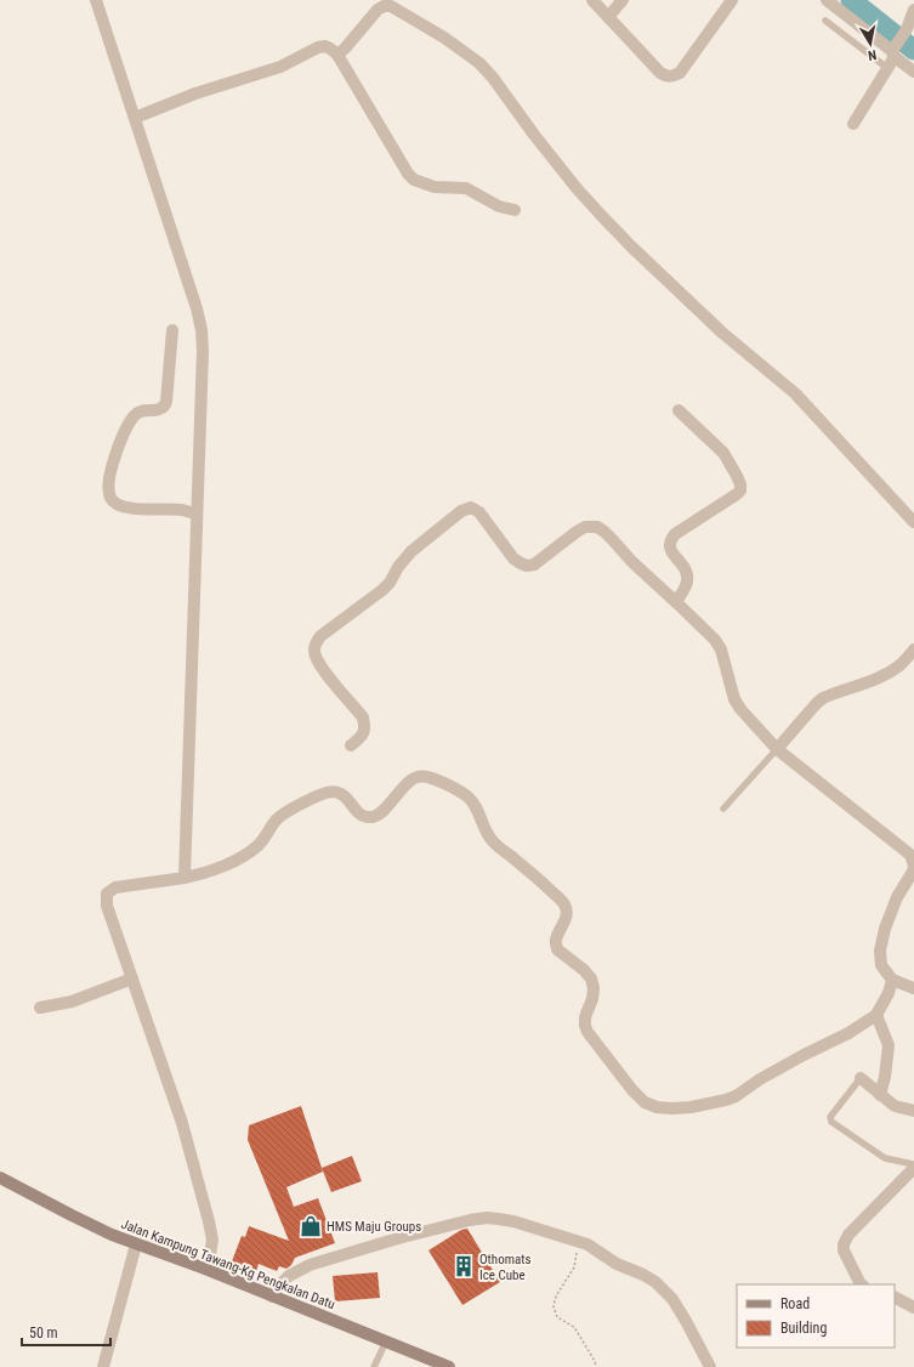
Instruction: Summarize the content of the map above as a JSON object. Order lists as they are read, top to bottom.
{
  "streets": {
    "street": ["Jalan Kampung Tawang-Kg Pengkalan Datu"]
  },
  "places": {
    "shop": ["HMS Maju Groups"],
    "building": ["Othomats Ice Cube"]
  },
  "legend": ["Road", "Building"],
  "scale_bar": "50 m",
  "north": "bottom"
}
